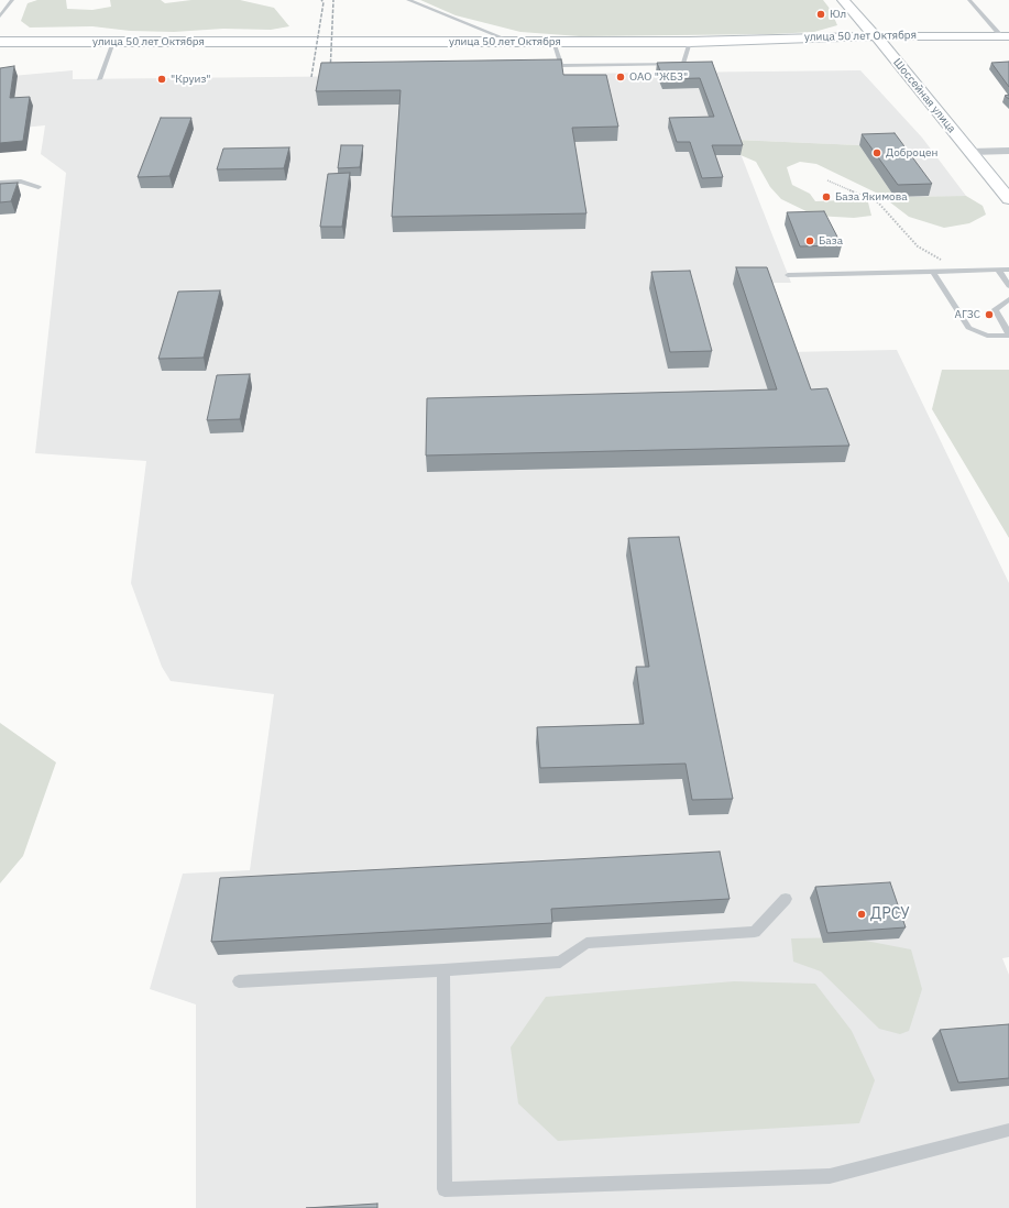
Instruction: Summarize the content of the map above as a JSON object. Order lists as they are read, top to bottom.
{
  "streets": {
    "main road": ["улица 50 лет Октября", "Шоссейная улица"]
  },
  "crossings": [
    ["улица 50 лет Октября", "Шоссейная улица"]
  ],
  "places": [
    "Юл",
    "ОАО \"ЖБЗ\"",
    "\"Круиз\"",
    "Доброцен",
    "База Якимова",
    "База",
    "АГЗС",
    "ДРСУ"
  ]
}
